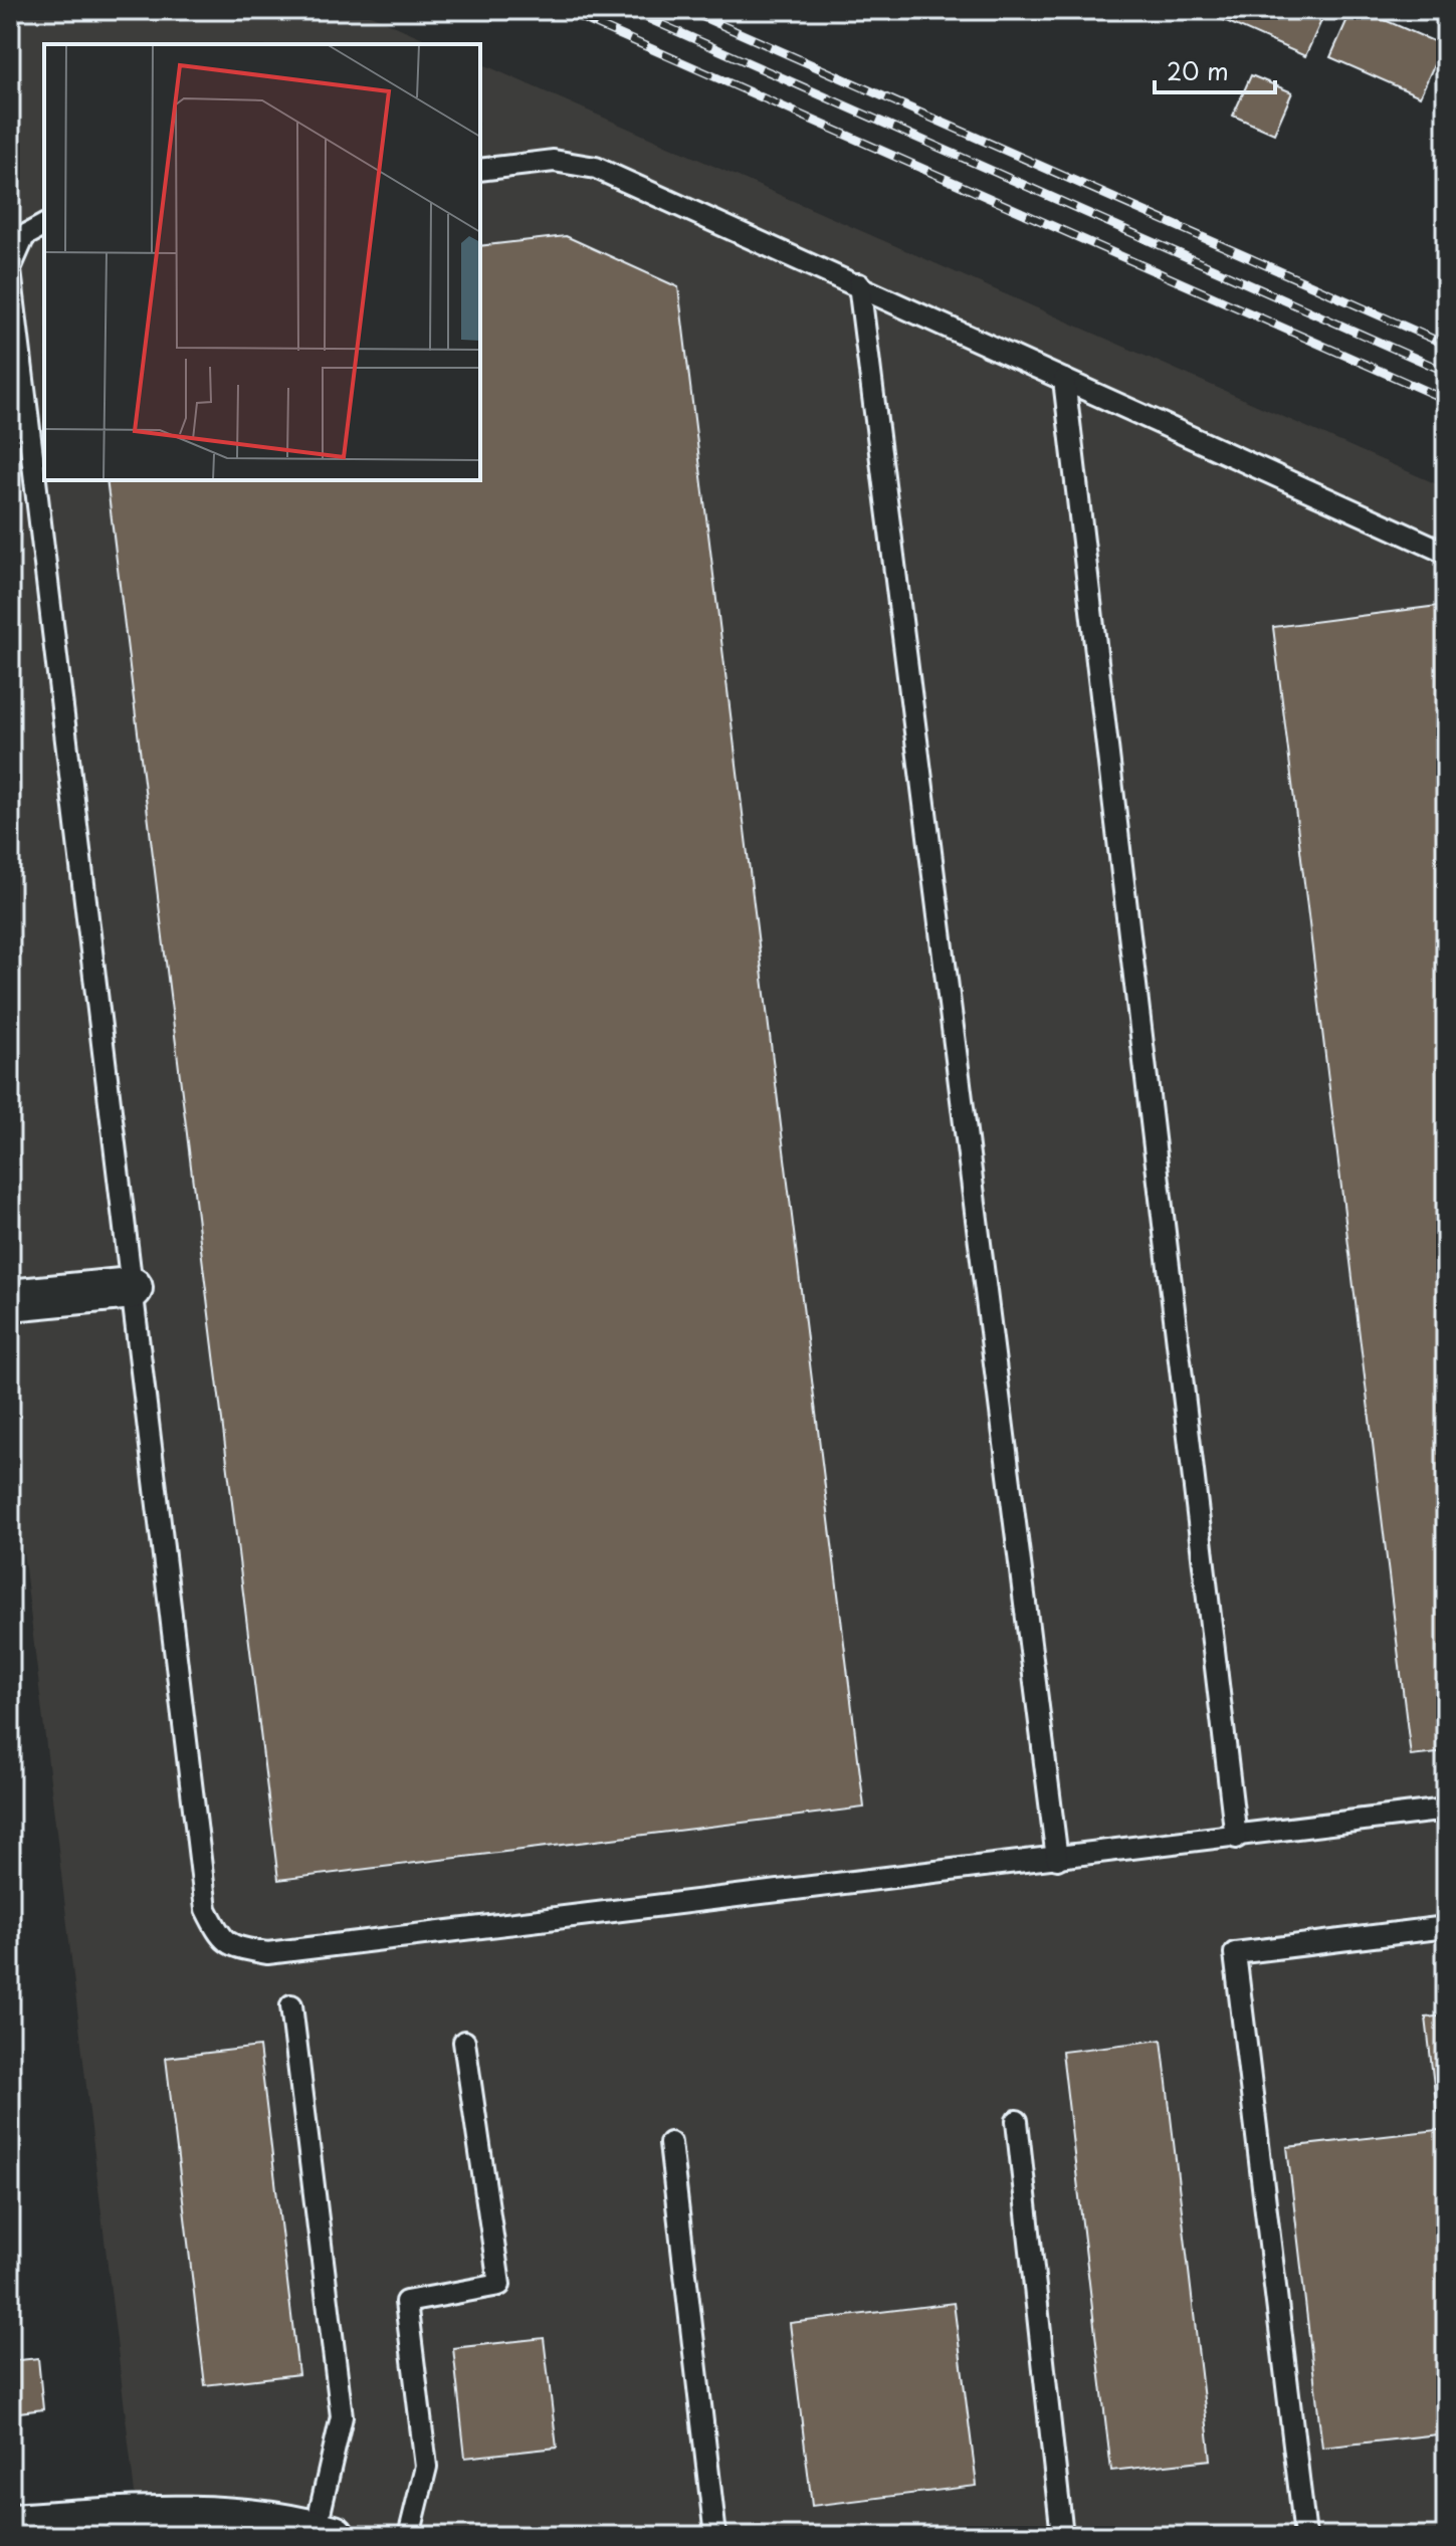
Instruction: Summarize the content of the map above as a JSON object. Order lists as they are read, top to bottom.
{
  "scale_bar": "20 m"
}
